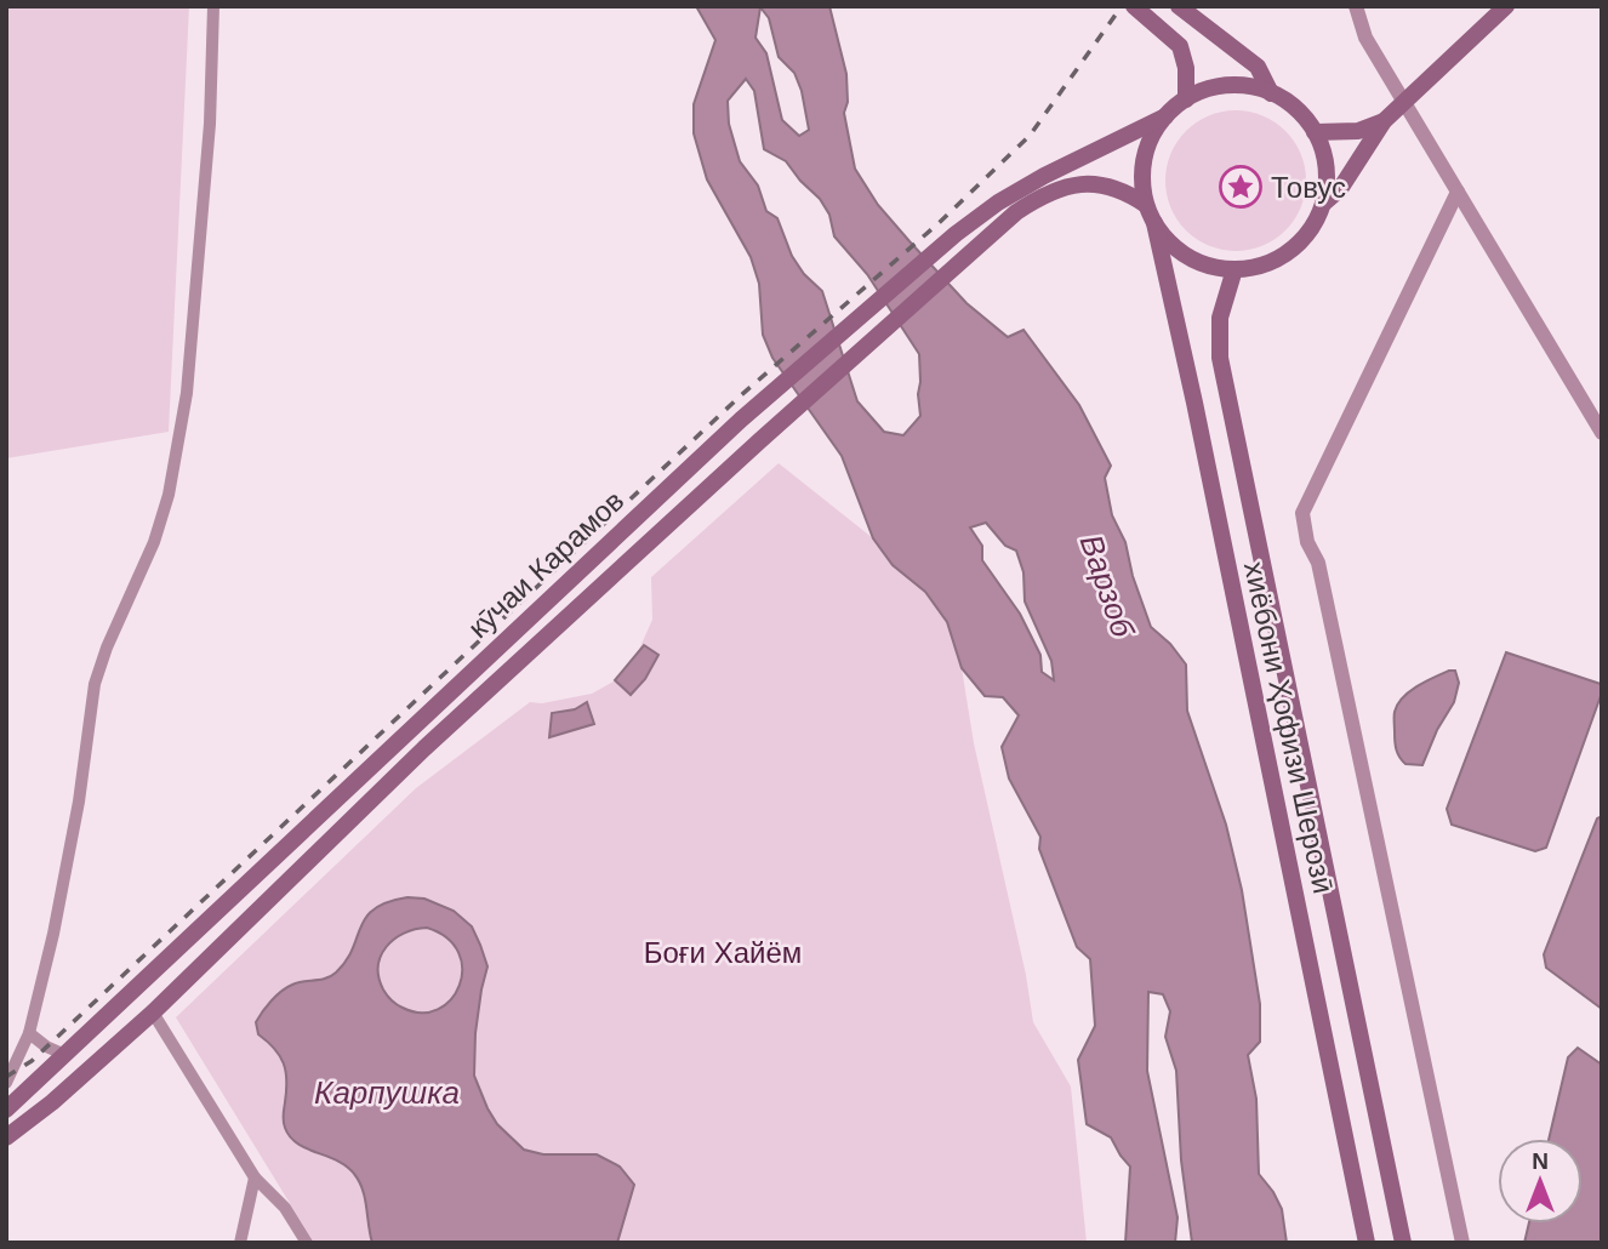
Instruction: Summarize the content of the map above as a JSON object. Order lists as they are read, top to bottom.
{
  "streets": {
    "main road": ["кӯчаи Карамов", "хиёбони Ҳофизи Шерозӣ"]
  },
  "crossings": [
    ["кӯчаи Карамов", "хиёбони Ҳофизи Шерозӣ"]
  ],
  "water": ["Варзоб", "Карпушка"],
  "parks": ["Боғи Хайём"],
  "places": {
    "place": ["Товус"]
  },
  "north": "top"
}
